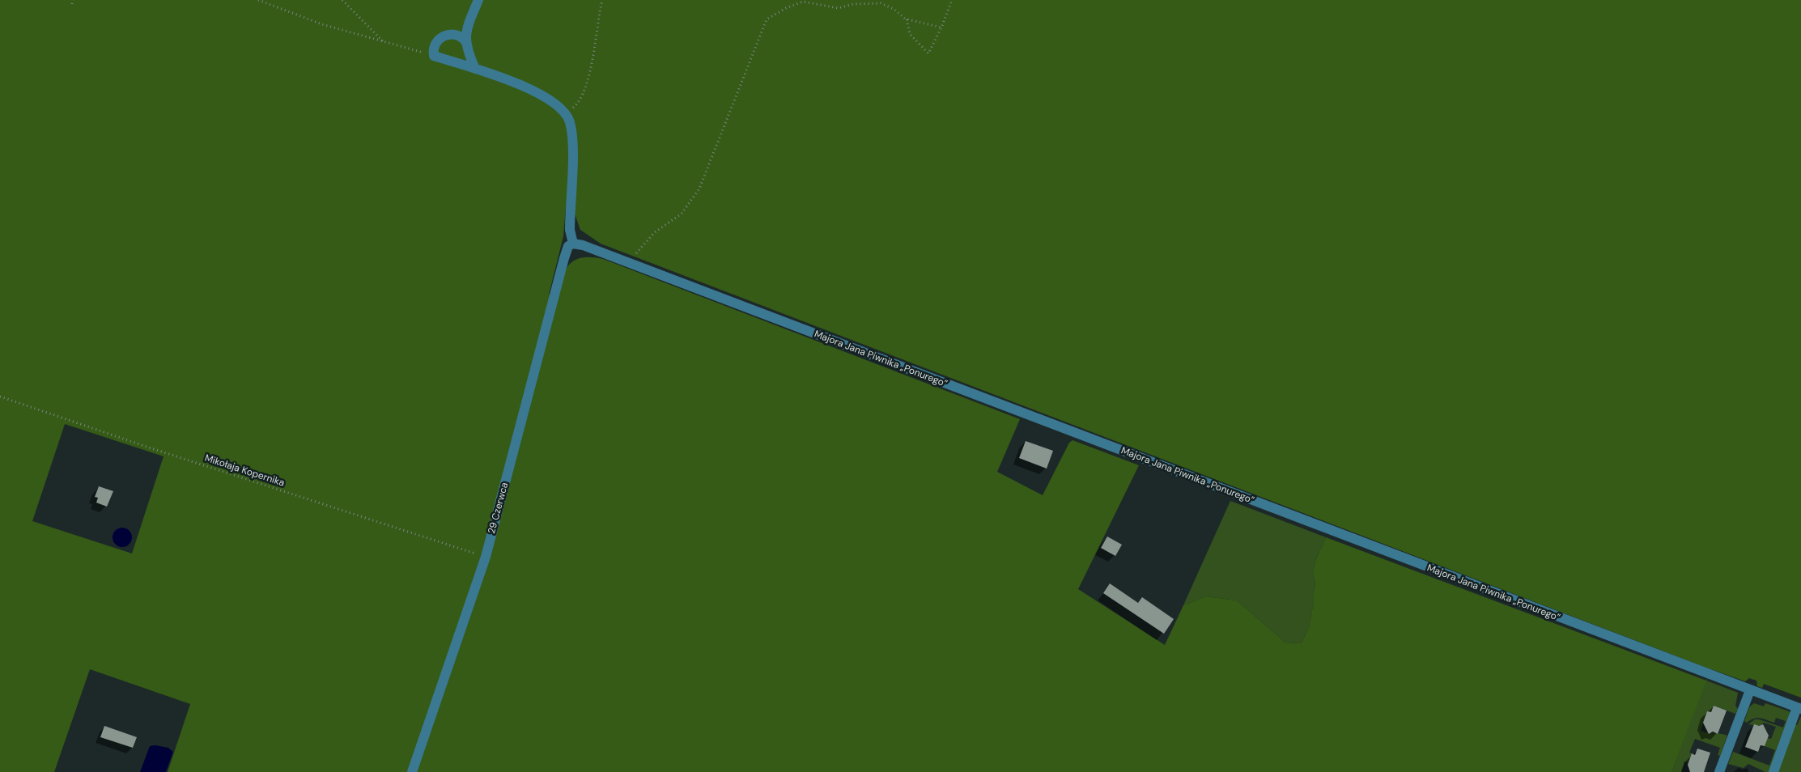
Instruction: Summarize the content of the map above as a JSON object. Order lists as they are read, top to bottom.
{
  "streets": {
    "street": ["Majora Jana Piwnika „Ponurego”", "29 Czerwca"],
    "path": ["Mikołaja Kopernika"]
  },
  "crossings": [
    ["Majora Jana Piwnika „Ponurego”", "29 Czerwca"],
    ["Mikołaja Kopernika", "29 Czerwca"]
  ]
}
